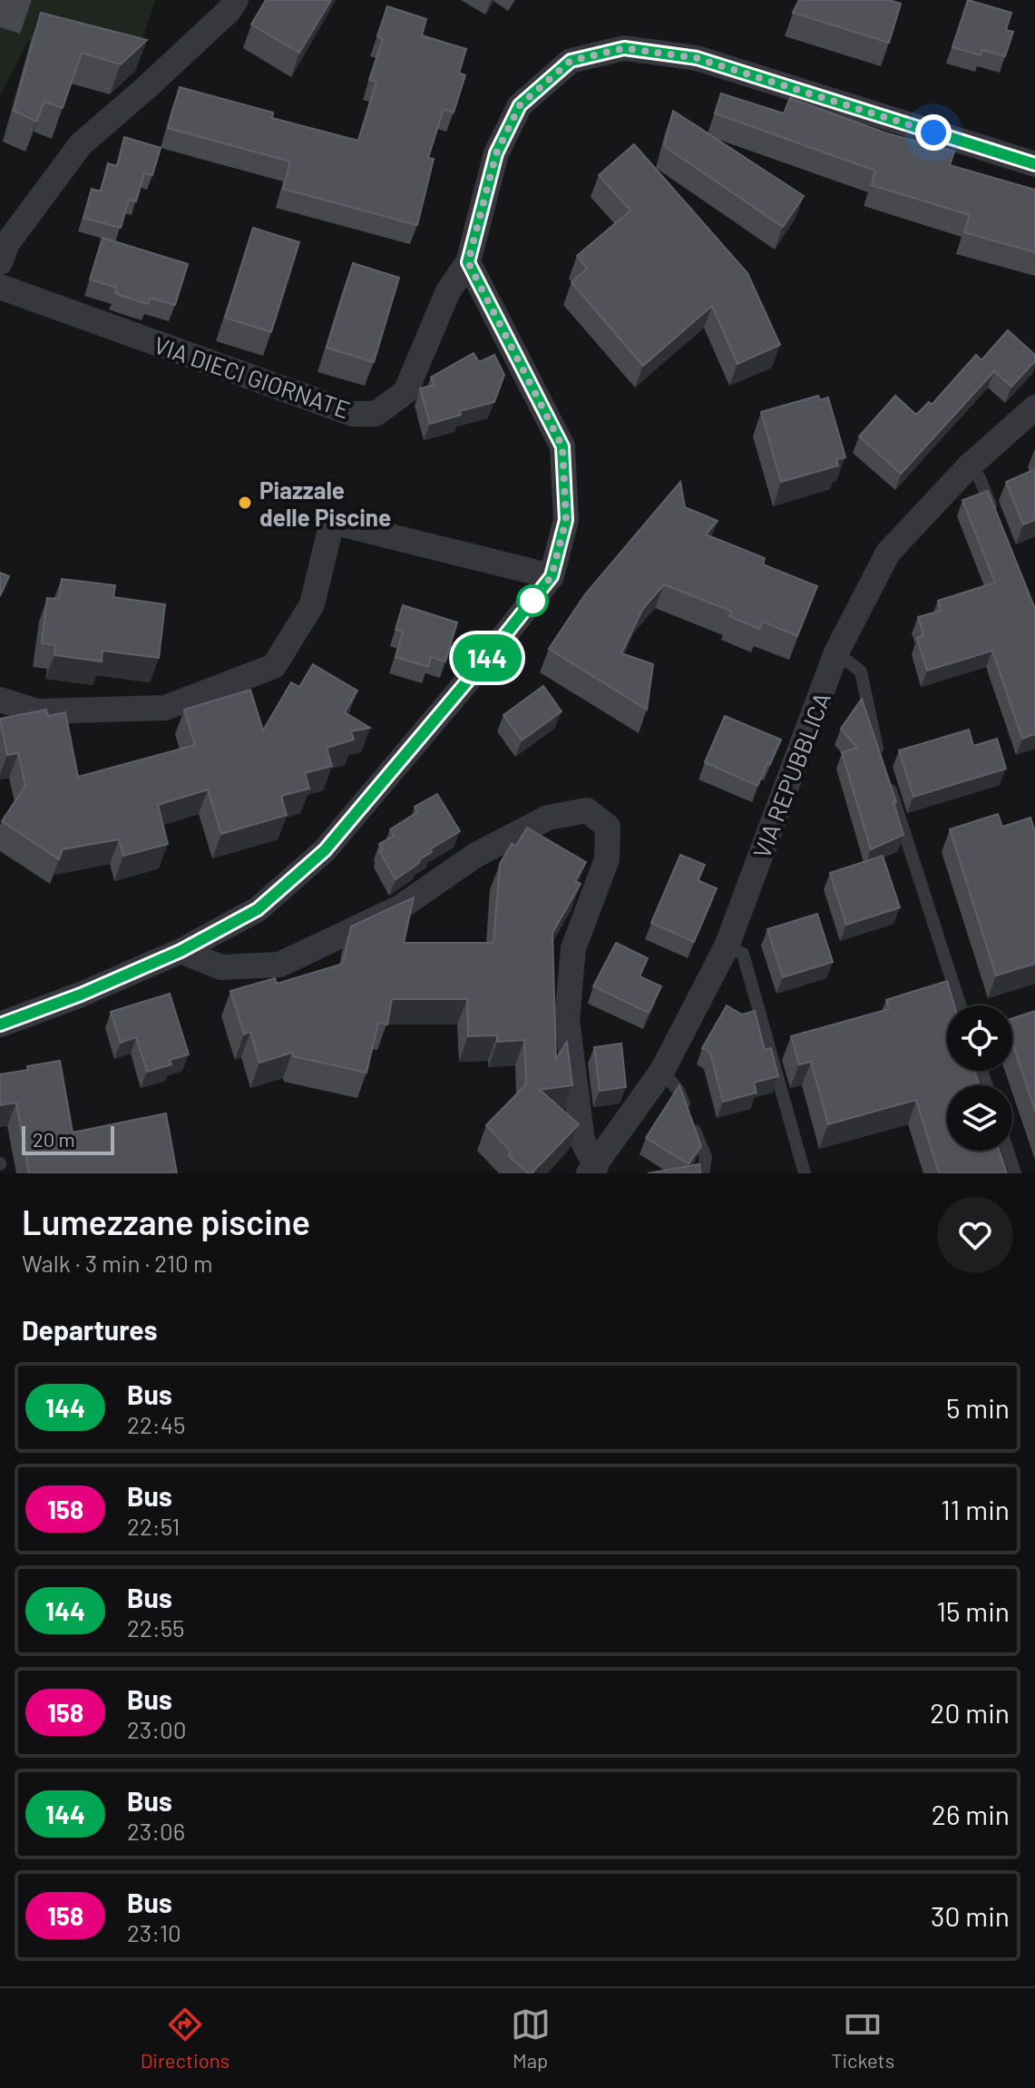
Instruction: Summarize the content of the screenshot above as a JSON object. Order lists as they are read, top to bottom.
{
  "streets": {
    "street": ["VIA DIECI GIORNATE", "VIA REPUBBLICA"]
  },
  "places": ["Piazzale delle Piscine"],
  "lines": ["bus line 144"],
  "scale_bar": "20 m",
  "page": {
    "on_map": "144",
    "scale": "20 m",
    "heading": [
      ["Lumezzane piscine", "Walk · 3 min · 210 m"],
      "Departures"
    ],
    "list": [
      {
        "mark": "144",
        "name": "Bus",
        "note": "22:45",
        "value": "5 min"
      },
      {
        "mark": "158",
        "name": "Bus",
        "note": "22:51",
        "value": "11 min"
      },
      {
        "mark": "144",
        "name": "Bus",
        "note": "22:55",
        "value": "15 min"
      },
      {
        "mark": "158",
        "name": "Bus",
        "note": "23:00",
        "value": "20 min"
      },
      {
        "mark": "144",
        "name": "Bus",
        "note": "23:06",
        "value": "26 min"
      },
      {
        "mark": "158",
        "name": "Bus",
        "note": "23:10",
        "value": "30 min"
      }
    ],
    "tabs": ["Directions", "Map", "Tickets"]
  }
}
